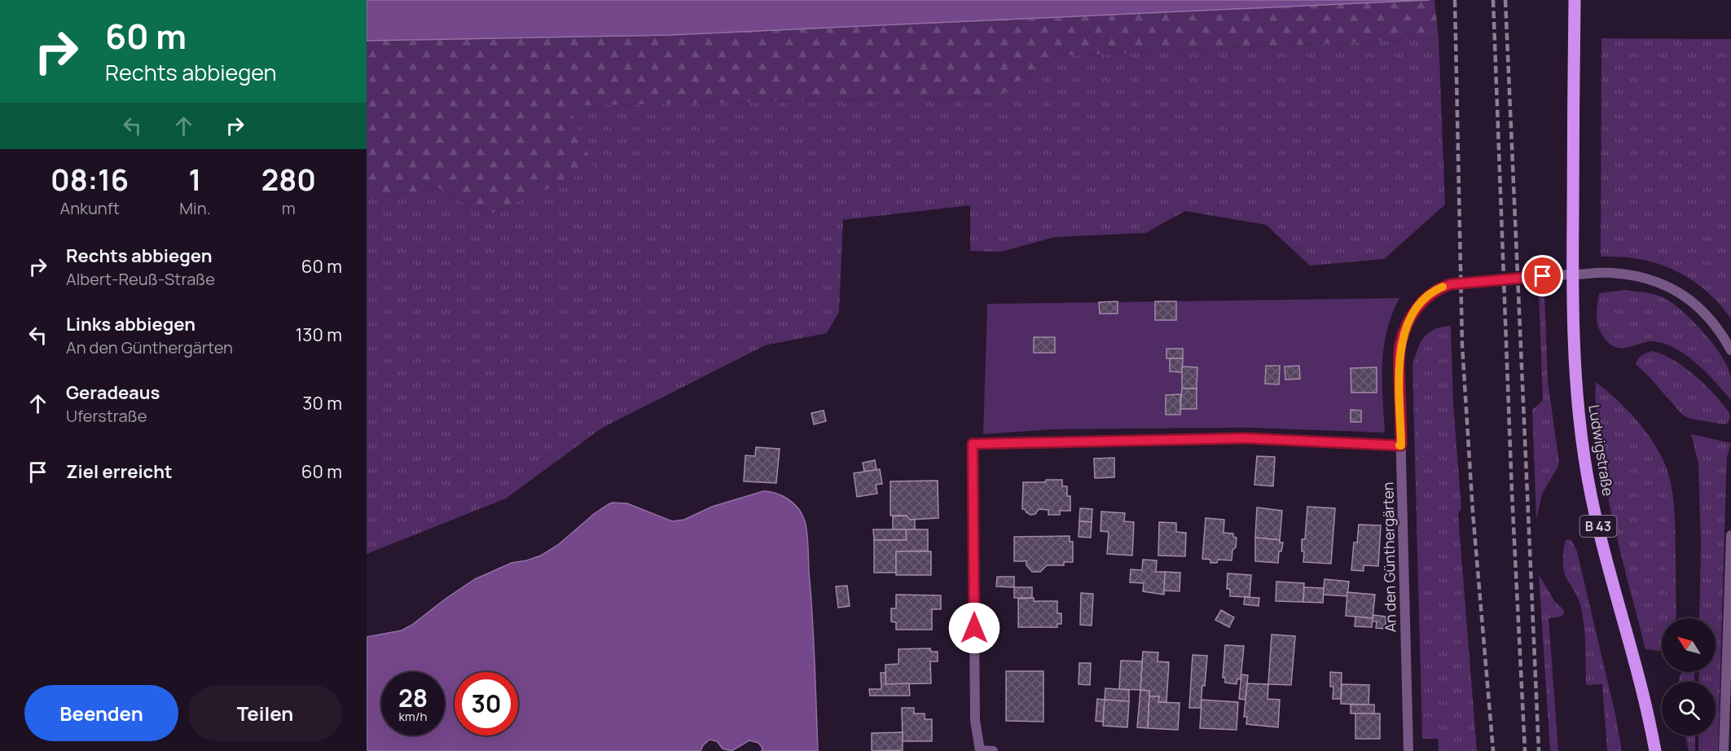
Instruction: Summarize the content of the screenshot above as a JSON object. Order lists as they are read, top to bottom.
{
  "streets": {
    "main road": ["Ludwigstraße", "B 43"],
    "street": ["An den Günthergärten"]
  },
  "north": "top left",
  "page": {
    "turn": ["60 m", "Rechts abbiegen"],
    "eta": [
      "08:16",
      "Ankunft",
      "1",
      "Min.",
      "280",
      "m"
    ],
    "list": [
      {
        "name": "Rechts abbiegen",
        "note": "Albert-Reuß-Straße",
        "value": "60 m"
      },
      {
        "name": "Links abbiegen",
        "note": "An den Günthergärten",
        "value": "130 m"
      },
      {
        "name": "Geradeaus",
        "note": "Uferstraße",
        "value": "30 m"
      },
      {
        "name": "Ziel erreicht",
        "value": "60 m"
      }
    ],
    "speed": "28 km/h",
    "limit": "30",
    "buttons": ["Beenden", "Teilen"]
  }
}
